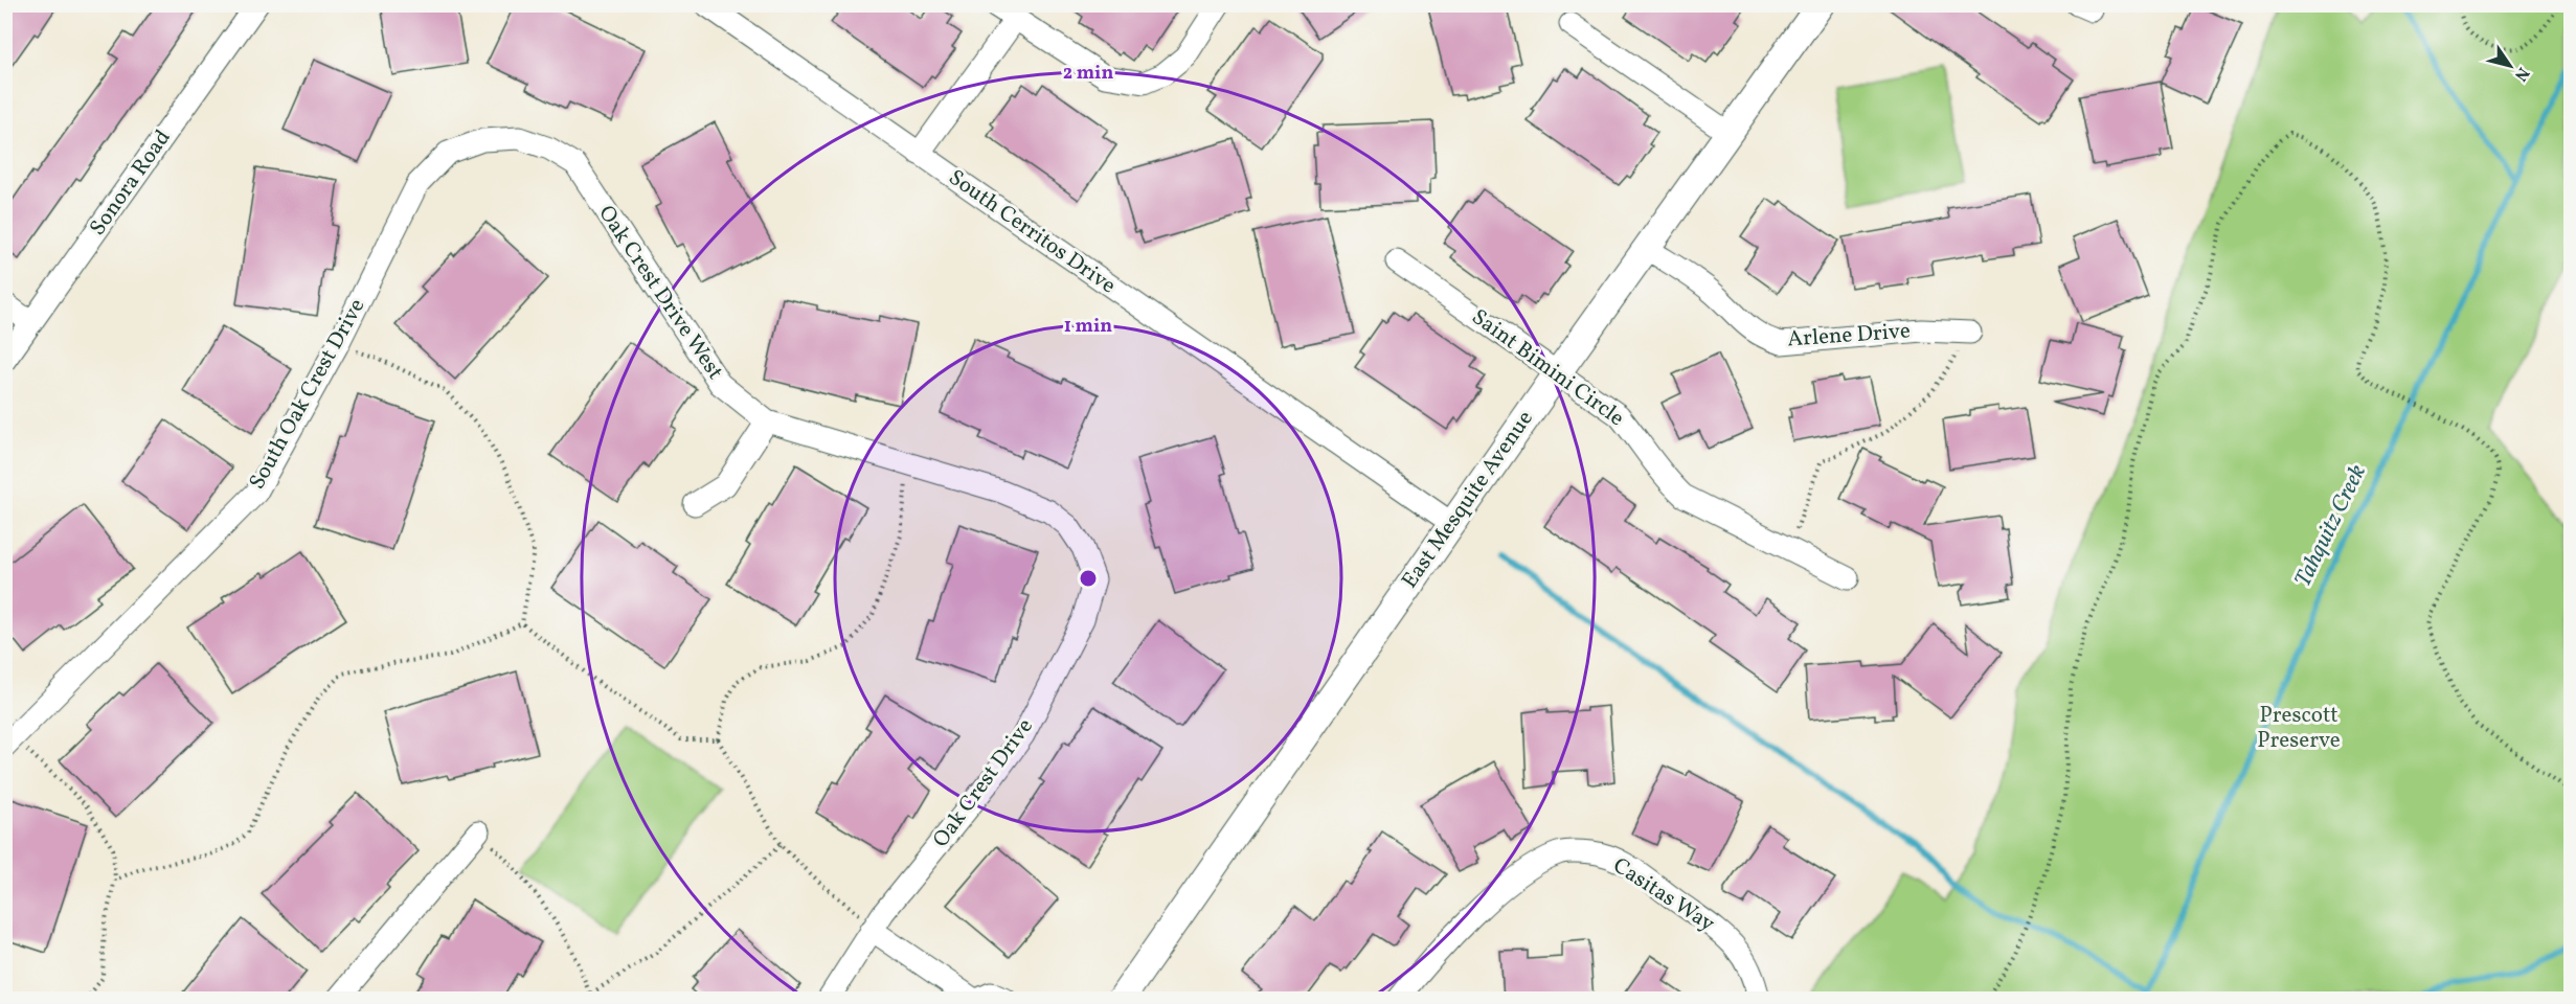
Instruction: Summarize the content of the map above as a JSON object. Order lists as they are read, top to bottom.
{
  "streets": {
    "street": [
      "Sonora Road",
      "South Cerritos Drive",
      "Oak Crest Drive West",
      "Arlene Drive",
      "Saint Bimini Circle",
      "South Oak Crest Drive",
      "East Mesquite Avenue",
      "Oak Crest Drive",
      "Casitas Way"
    ]
  },
  "crossings": [
    ["South Cerritos Drive", "East Mesquite Avenue"],
    ["Oak Crest Drive West", "South Oak Crest Drive"],
    ["Oak Crest Drive West", "Oak Crest Drive"],
    ["Arlene Drive", "East Mesquite Avenue"],
    ["Saint Bimini Circle", "East Mesquite Avenue"]
  ],
  "water": ["Tahquitz Creek"],
  "parks": ["Prescott Preserve"],
  "north": "bottom right",
  "rings": ["2 min", "1 min"]
}
